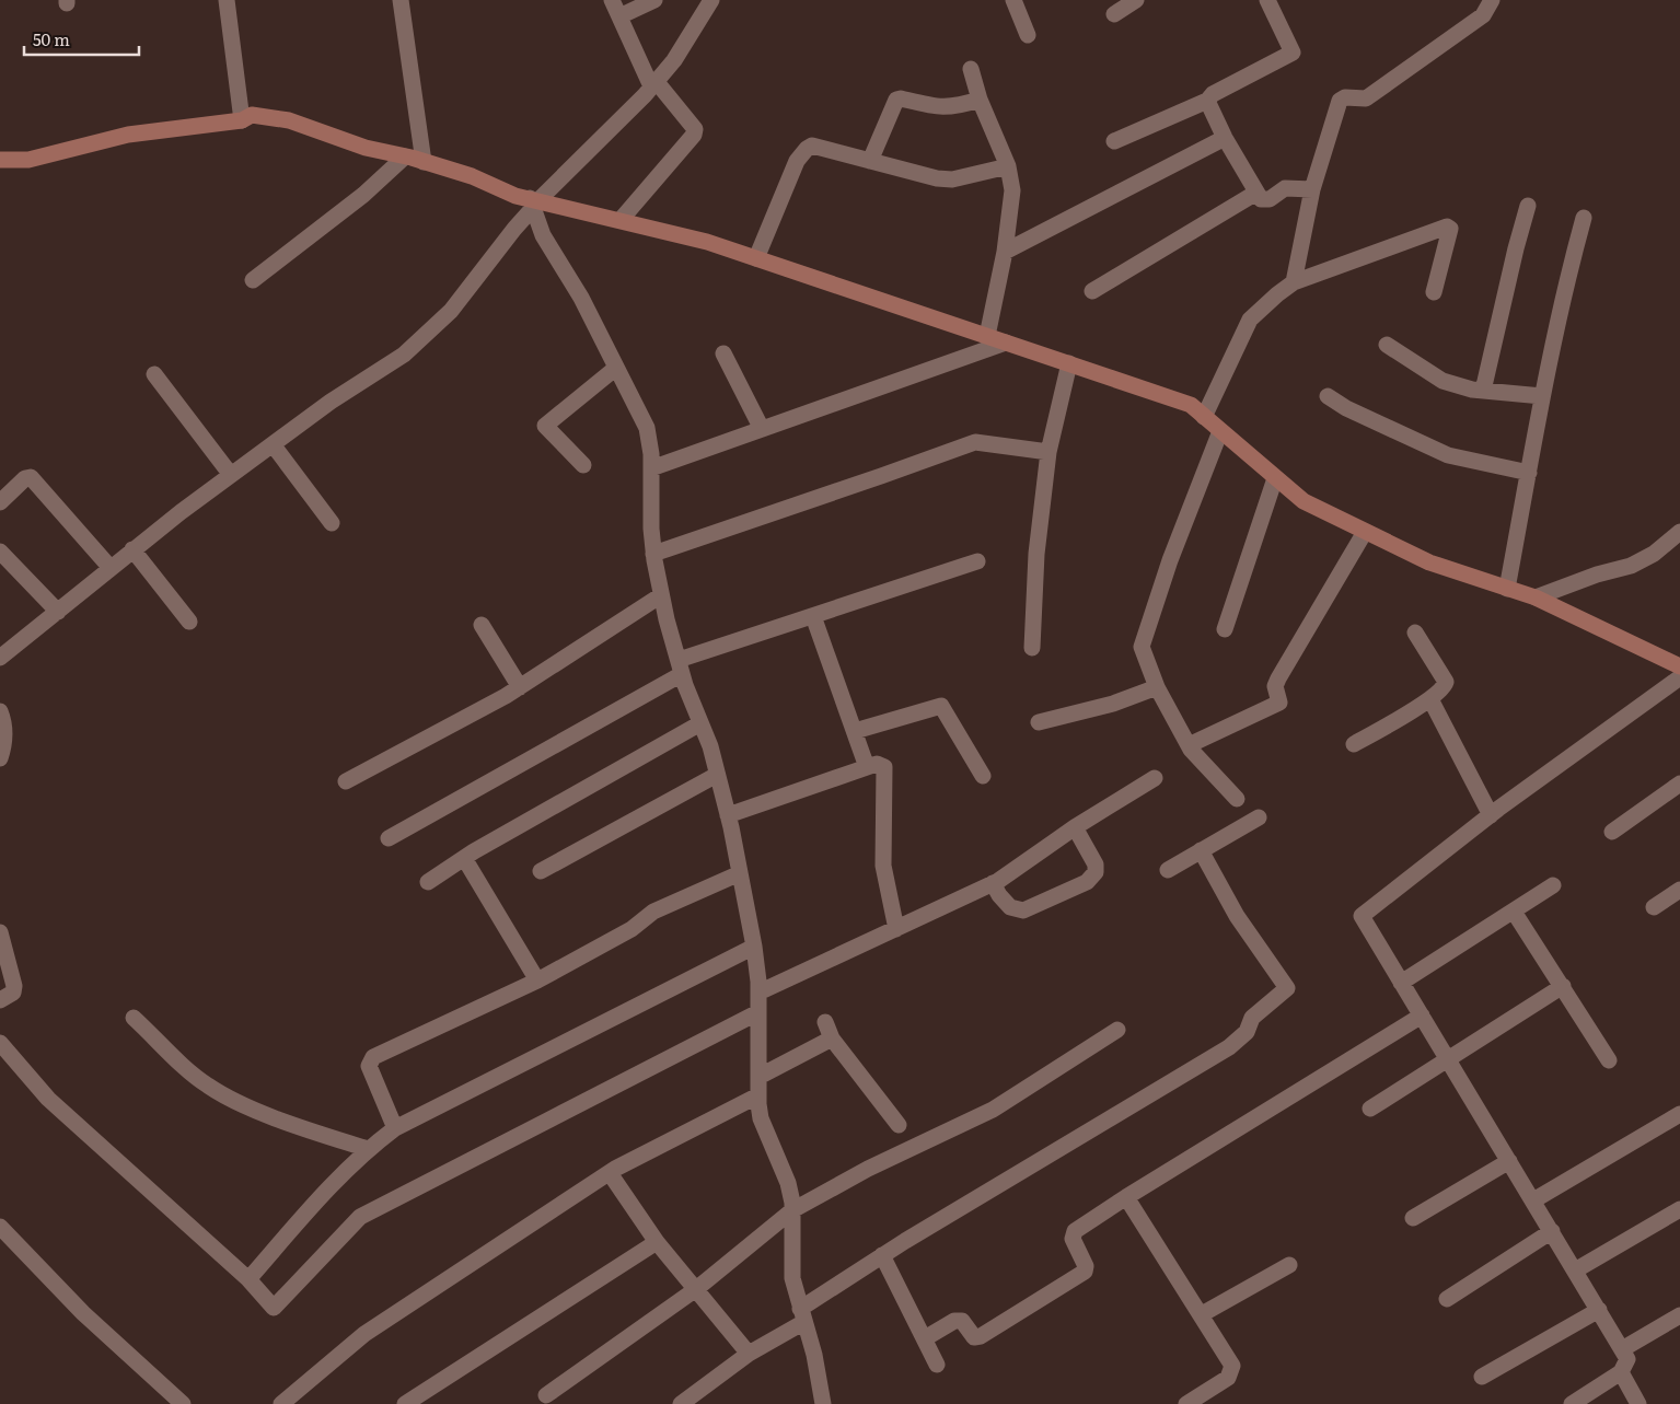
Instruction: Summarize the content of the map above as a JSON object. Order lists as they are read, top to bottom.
{
  "scale_bar": "50 m"
}
